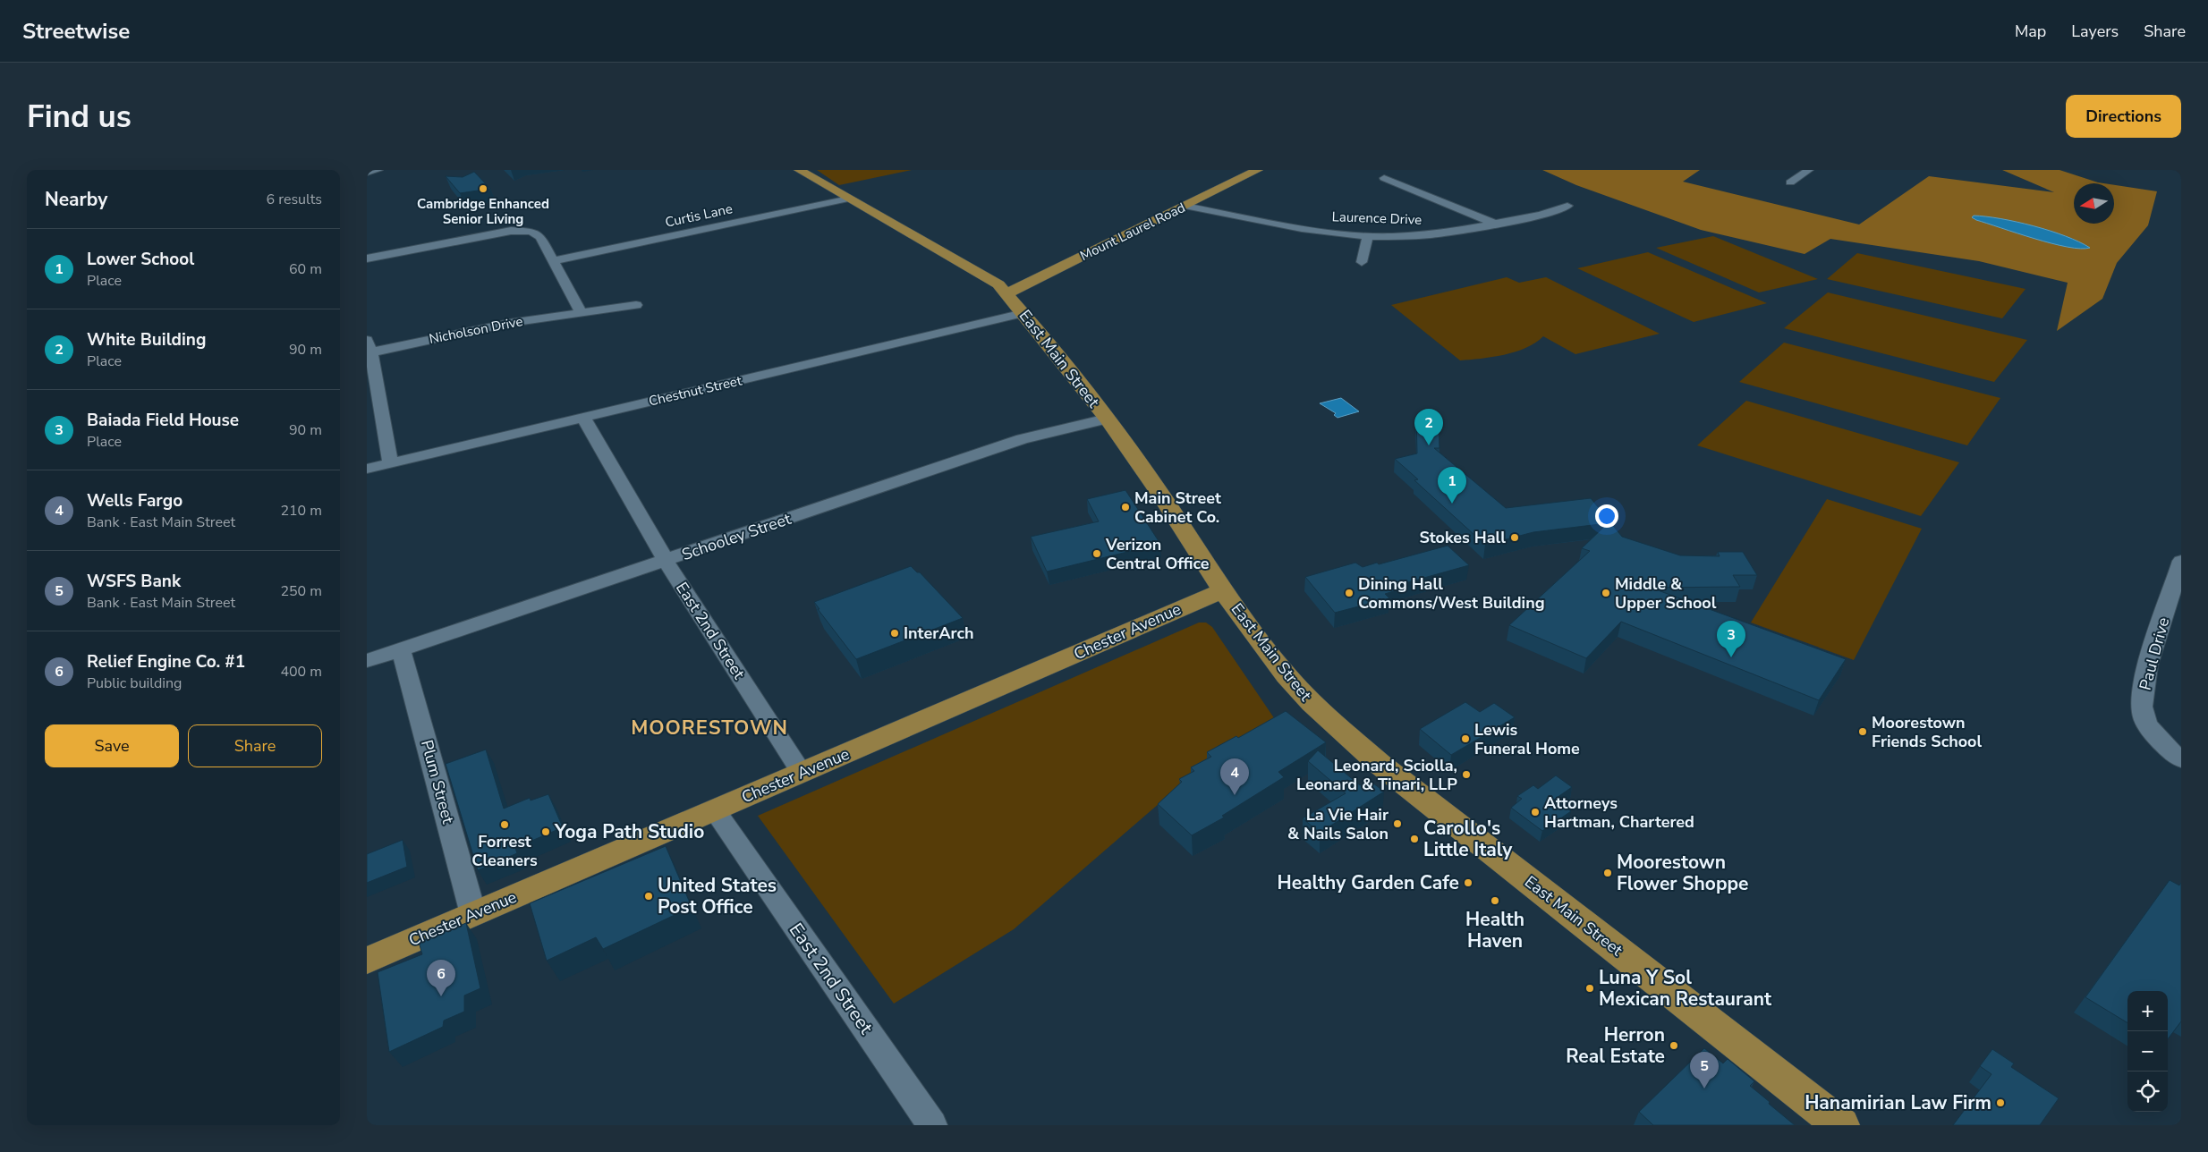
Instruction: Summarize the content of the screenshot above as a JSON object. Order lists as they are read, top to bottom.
{
  "streets": {
    "main road": ["Mount Laurel Road", "East Main Street", "Chester Avenue"],
    "street": [
      "Curtis Lane",
      "Laurence Drive",
      "Nicholson Drive",
      "Chestnut Street",
      "Schooley Street",
      "East 2nd Street",
      "Paul Drive",
      "Plum Street"
    ]
  },
  "crossings": [
    ["Curtis Lane", "East Main Street"],
    ["Laurence Drive", "Mount Laurel Road"],
    ["Mount Laurel Road", "East Main Street"],
    ["East Main Street", "Chestnut Street"],
    ["East Main Street", "Schooley Street"],
    ["East Main Street", "Chester Avenue"],
    ["Chestnut Street", "East 2nd Street"],
    ["Schooley Street", "East 2nd Street"],
    ["Schooley Street", "Plum Street"],
    ["East 2nd Street", "Chester Avenue"],
    ["Chester Avenue", "Plum Street"]
  ],
  "districts": ["MOORESTOWN"],
  "places": [
    "Cambridge Enhanced Senior Living",
    "Main Street Cabinet Co.",
    "Stokes Hall",
    "Verizon Central Office",
    "Dining Hall Commons/West Building",
    "Middle & Upper School",
    "InterArch",
    "Moorestown Friends School",
    "Lewis Funeral Home",
    "Leonard, Sciolla, Leonard & Tinari, LLP",
    "Attorneys Hartman, Chartered",
    "La Vie Hair & Nails Salon",
    "Forrest Cleaners",
    "Yoga Path Studio",
    "Carollo's Little Italy",
    "Moorestown Flower Shoppe",
    "Healthy Garden Cafe",
    "United States Post Office",
    "Health Haven",
    "Luna Y Sol Mexican Restaurant",
    "Herron Real Estate",
    "Hanamirian Law Firm"
  ],
  "north": "left",
  "page": {
    "header": "Streetwise",
    "nav": ["Map", "Layers", "Share"],
    "buttons": [
      "Directions",
      ["Save", "Share"]
    ],
    "title": "Find us",
    "heading": ["Nearby", "6 results"],
    "list": [
      {
        "mark": "1",
        "name": "Lower School",
        "note": "Place",
        "value": "60 m"
      },
      {
        "mark": "2",
        "name": "White Building",
        "note": "Place",
        "value": "90 m"
      },
      {
        "mark": "3",
        "name": "Baiada Field House",
        "note": "Place",
        "value": "90 m"
      },
      {
        "mark": "4",
        "name": "Wells Fargo",
        "note": "Bank · East Main Street",
        "value": "210 m"
      },
      {
        "mark": "5",
        "name": "WSFS Bank",
        "note": "Bank · East Main Street",
        "value": "250 m"
      },
      {
        "mark": "6",
        "name": "Relief Engine Co. #1",
        "note": "Public building",
        "value": "400 m"
      }
    ],
    "pins": [
      "2",
      "1",
      "3",
      "4",
      "6",
      "5"
    ],
    "map_buttons": ["+", "−"]
  }
}
